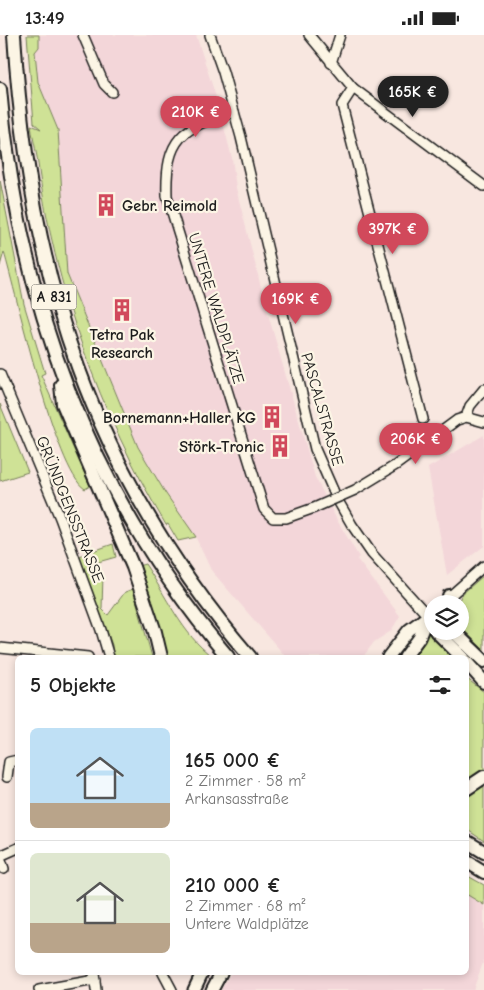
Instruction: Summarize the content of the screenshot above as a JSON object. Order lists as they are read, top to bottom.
{
  "streets": {
    "highway": ["A 831"],
    "street": ["UNTERE WALDPLÄTZE", "PASCALSTRASSE", "GRÜNDGENSSTRASSE"]
  },
  "crossings": [
    ["UNTERE WALDPLÄTZE", "PASCALSTRASSE"]
  ],
  "places": {
    "building": [
      "Gebr. Reimold",
      "Tetra Pak Research",
      "Bornemann+Haller KG",
      "Störk-Tronic"
    ]
  },
  "page": {
    "status": "13:49",
    "price": [
      "165K €",
      "210K €",
      "397K €",
      "169K €",
      "206K €"
    ],
    "heading": "5 Objekte",
    "list": [
      {
        "name": "165 000 €",
        "note": "2 Zimmer · 58 m² · Arkansasstraße"
      },
      {
        "name": "210 000 €",
        "note": "2 Zimmer · 68 m² · Untere Waldplätze"
      }
    ]
  }
}
